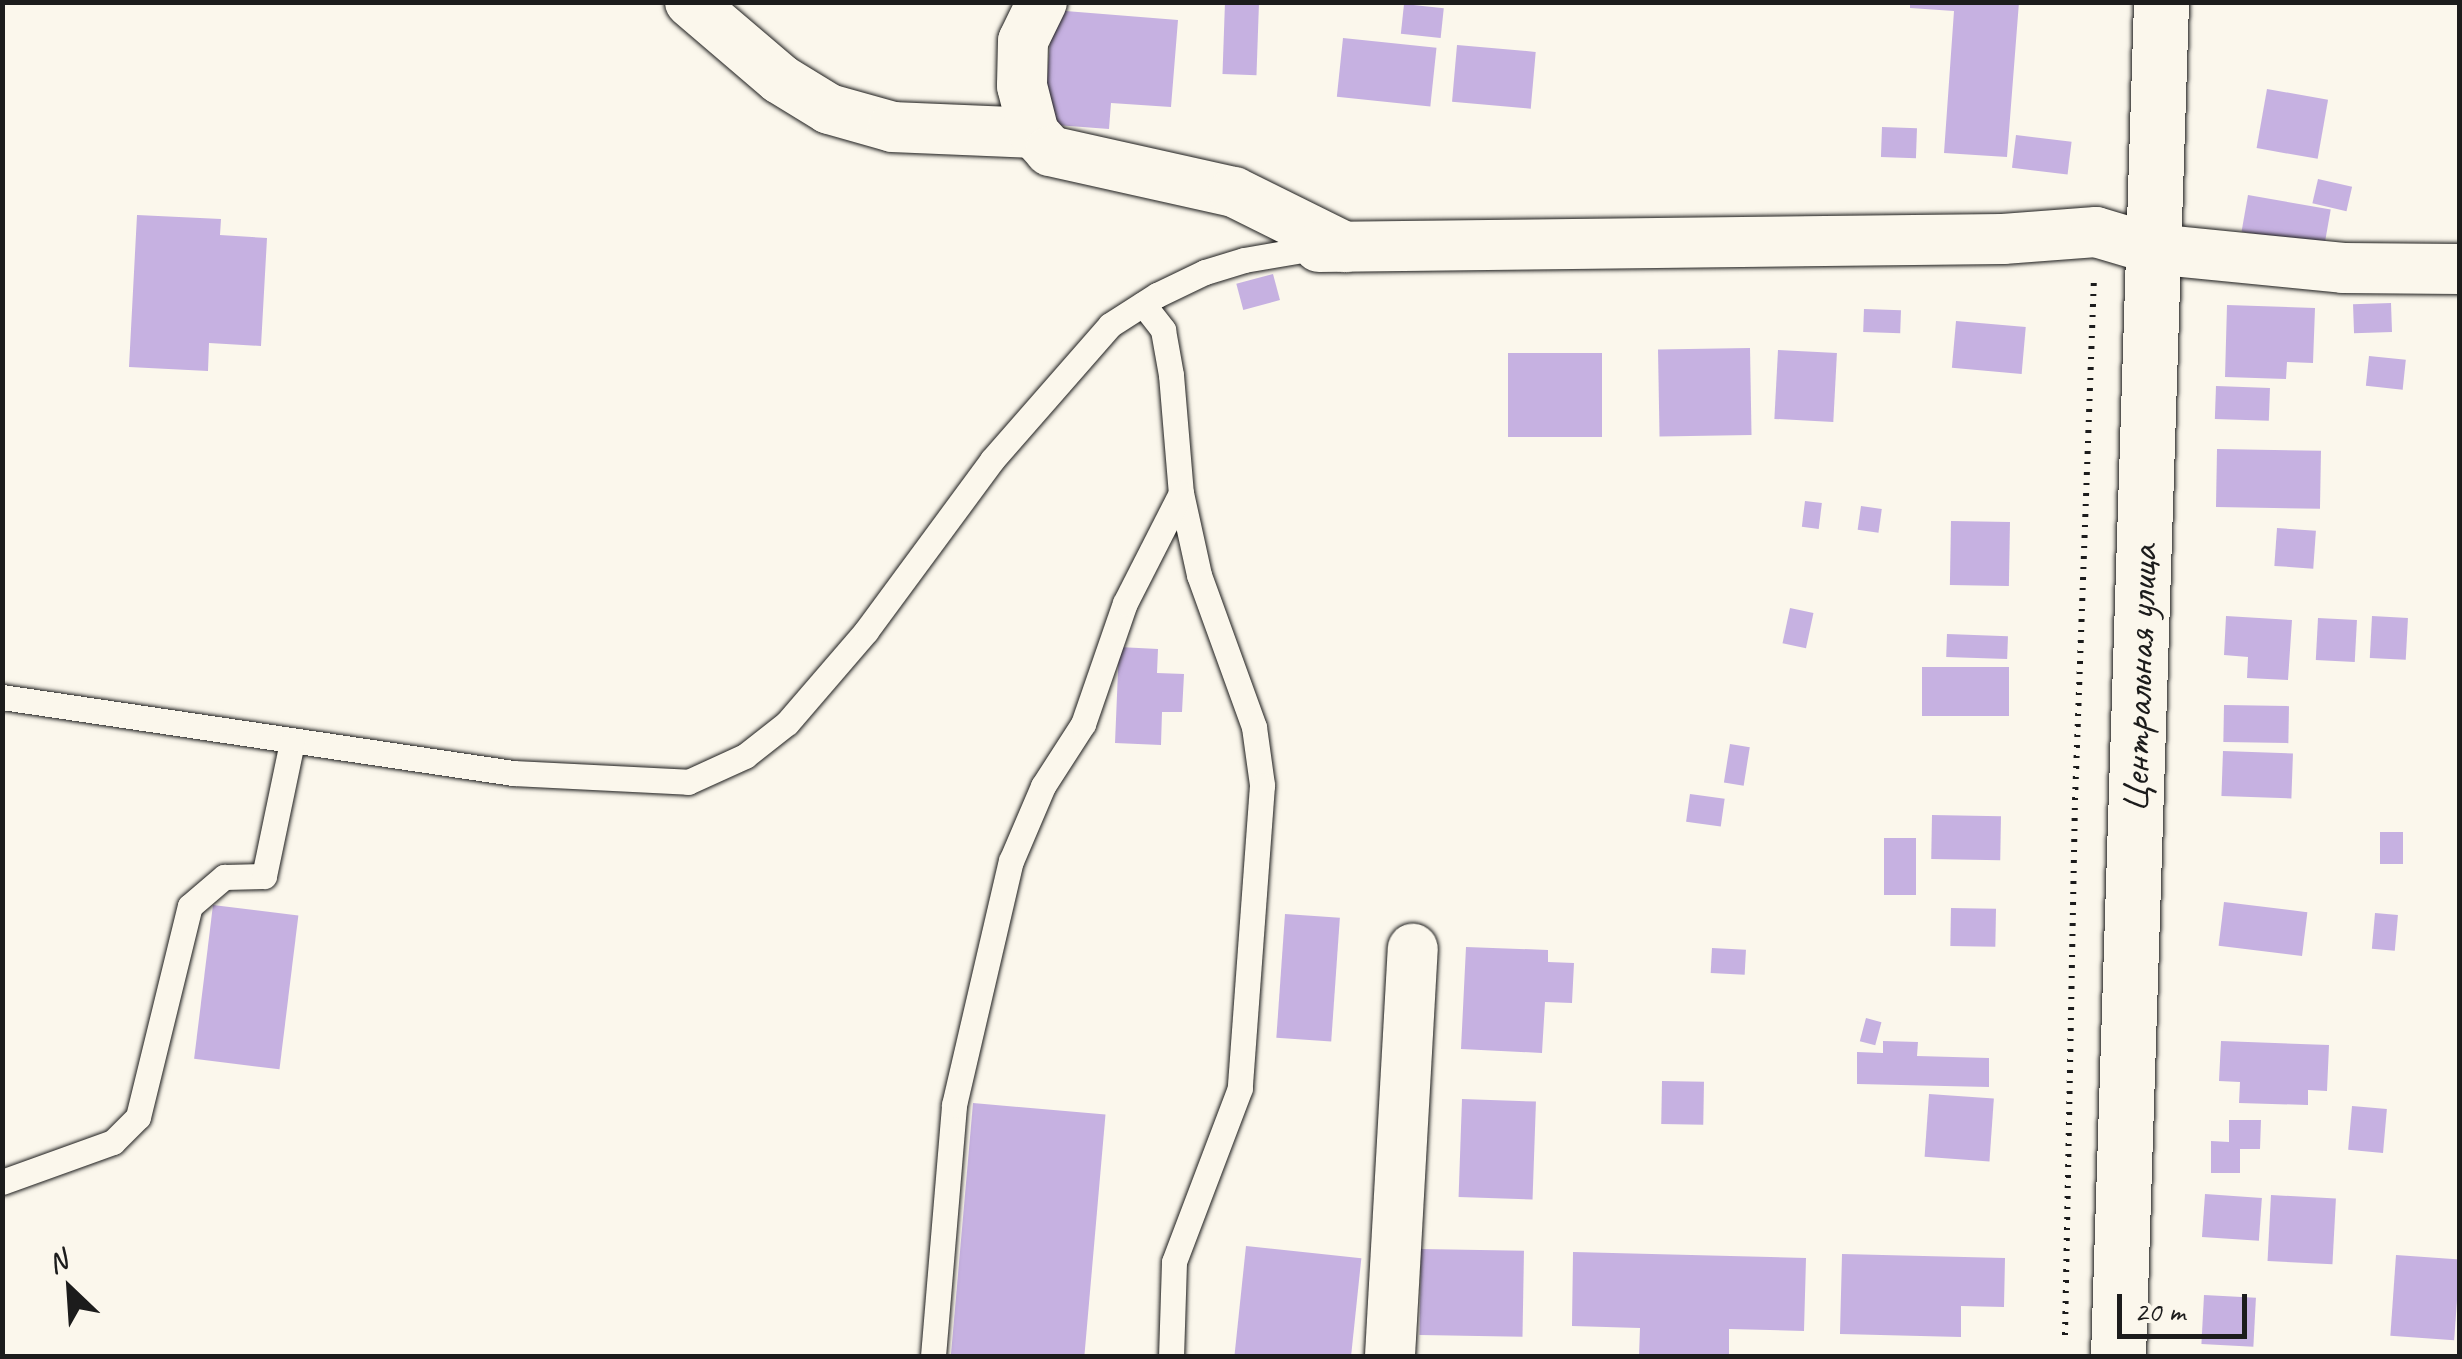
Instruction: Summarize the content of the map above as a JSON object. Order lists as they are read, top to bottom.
{
  "streets": {
    "street": ["Центральная улица"]
  },
  "scale_bar": "20 m",
  "north": "top left"
}
